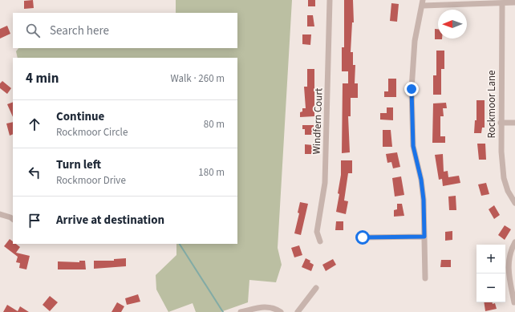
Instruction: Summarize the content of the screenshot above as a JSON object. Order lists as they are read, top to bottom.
{
  "streets": {
    "street": ["Rockmoor Lane", "Windfern Court"]
  },
  "north": "left",
  "page": {
    "search": "Search here",
    "heading": ["4 min", "Walk · 260 m"],
    "list": [
      ["Continue", "Rockmoor Circle", "80 m"],
      ["Turn left", "Rockmoor Drive", "180 m"],
      "Arrive at destination"
    ],
    "map_buttons": ["+", "−"]
  }
}
